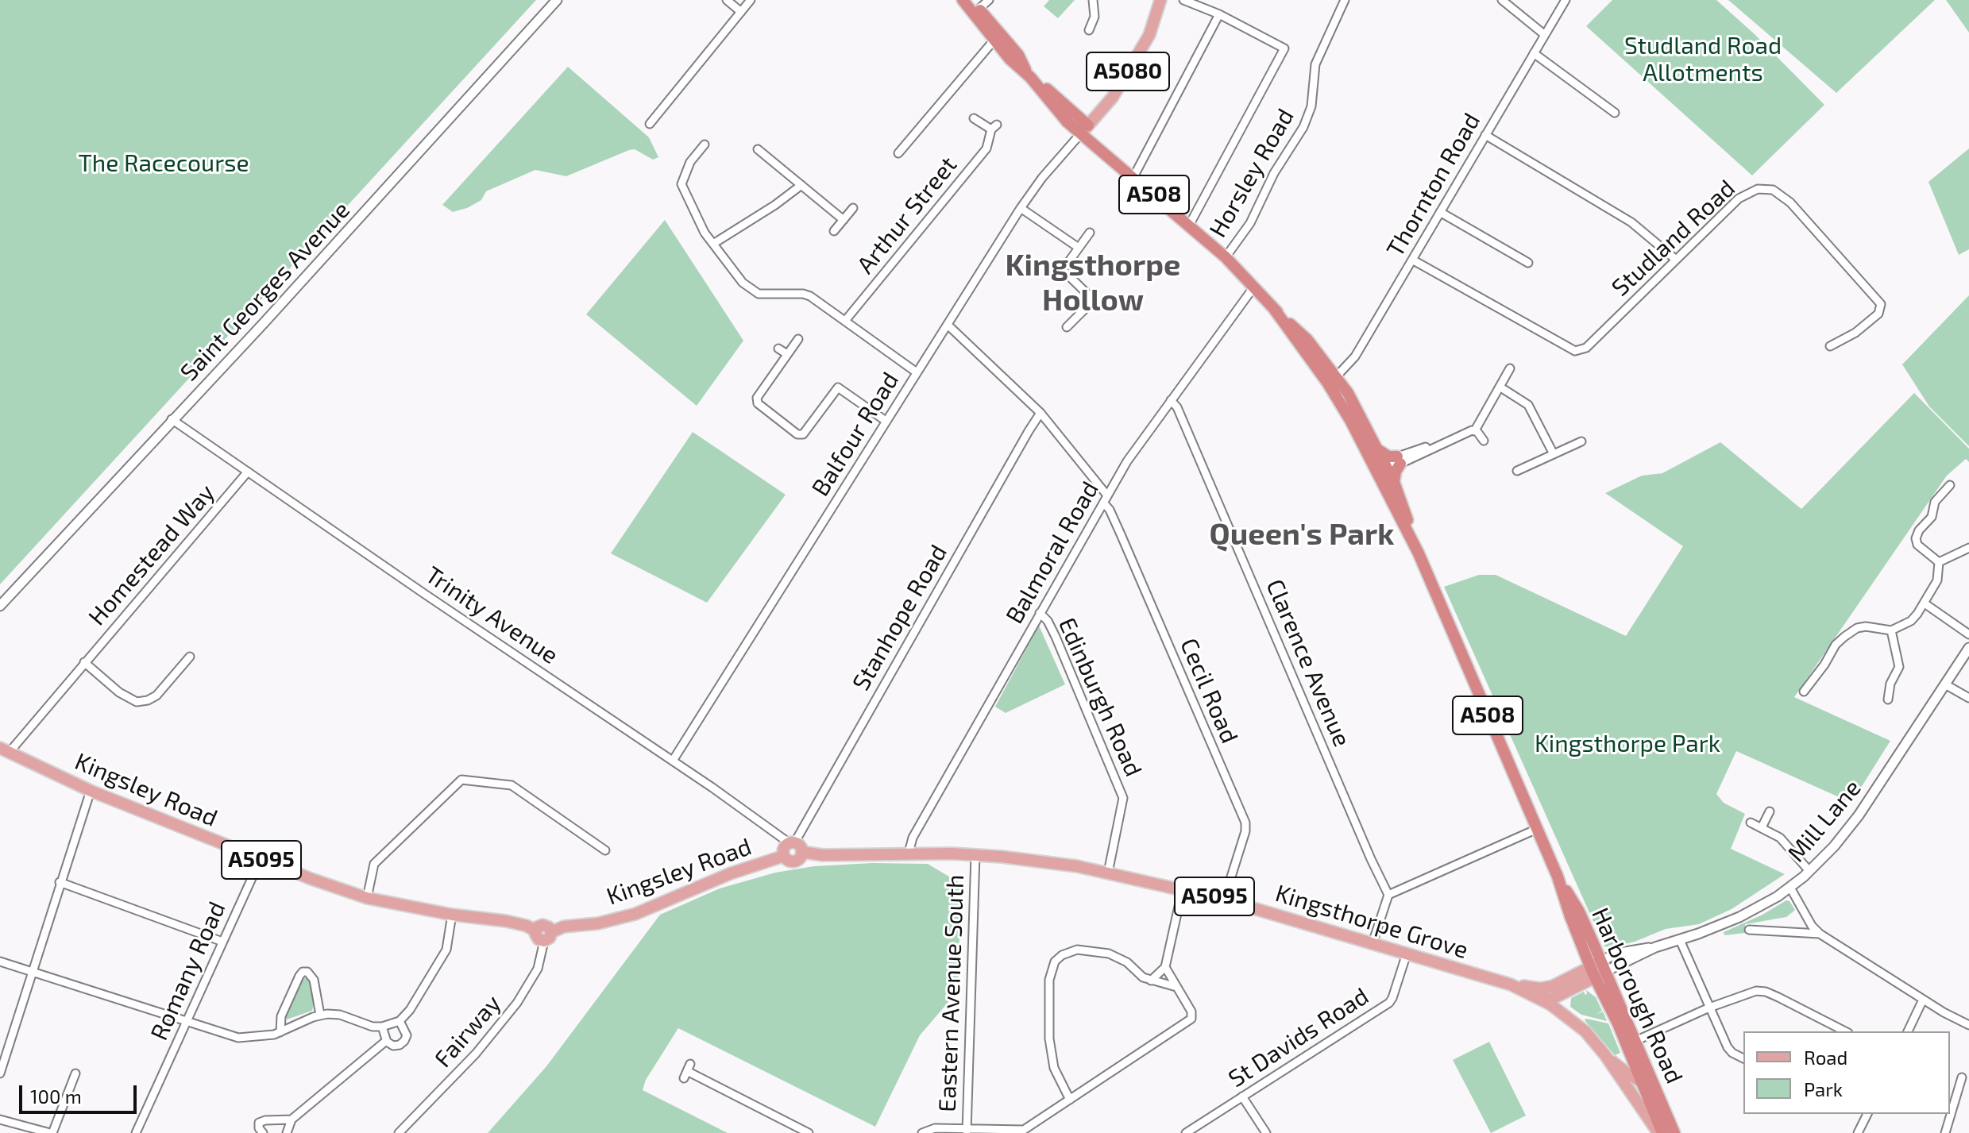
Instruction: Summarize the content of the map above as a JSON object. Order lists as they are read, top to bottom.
{
  "streets": {
    "highway": ["A508", "Harborough Road"],
    "main road": [
      "A5080",
      "Kingsley Road",
      "A5095",
      "Kingsthorpe Grove"
    ],
    "street": [
      "Horsley Road",
      "Thornton Road",
      "Arthur Street",
      "Studland Road",
      "Saint Georges Avenue",
      "Balfour Road",
      "Balmoral Road",
      "Homestead Way",
      "Trinity Avenue",
      "Stanhope Road",
      "Clarence Avenue",
      "Cecil Road",
      "Edinburgh Road",
      "Mill Lane",
      "Romany Road",
      "Eastern Avenue South",
      "Fairway",
      "St Davids Road"
    ]
  },
  "crossings": [
    ["A5080", "A508"],
    ["A5080", "Balfour Road"],
    ["Horsley Road", "A508"],
    ["Thornton Road", "A508"],
    ["Thornton Road", "Studland Road"],
    ["A508", "Balfour Road"],
    ["A508", "Balmoral Road"],
    ["A508", "Harborough Road"],
    ["Saint Georges Avenue", "Trinity Avenue"],
    ["Balfour Road", "Trinity Avenue"],
    ["Balfour Road", "Cecil Road"],
    ["Balmoral Road", "Clarence Avenue"],
    ["Balmoral Road", "Cecil Road"],
    ["Balmoral Road", "Edinburgh Road"],
    ["Balmoral Road", "Kingsthorpe Grove"],
    ["Homestead Way", "Trinity Avenue"],
    ["Homestead Way", "Kingsley Road"],
    ["Trinity Avenue", "Stanhope Road"],
    ["Trinity Avenue", "Kingsley Road"],
    ["Trinity Avenue", "Kingsthorpe Grove"],
    ["Stanhope Road", "Cecil Road"],
    ["Stanhope Road", "Kingsley Road"],
    ["Stanhope Road", "Kingsthorpe Grove"],
    ["Cecil Road", "Kingsthorpe Grove"],
    ["Edinburgh Road", "Kingsthorpe Grove"],
    ["Kingsley Road", "Kingsthorpe Grove"],
    ["Kingsley Road", "Romany Road"],
    ["Kingsley Road", "Fairway"],
    ["Mill Lane", "A5095"],
    ["Mill Lane", "Harborough Road"],
    ["A5095", "Kingsthorpe Grove"],
    ["A5095", "Harborough Road"],
    ["Kingsthorpe Grove", "Eastern Avenue South"],
    ["Kingsthorpe Grove", "Harborough Road"],
    ["Kingsthorpe Grove", "St Davids Road"]
  ],
  "districts": ["Kingsthorpe Hollow", "Queen's Park"],
  "parks": ["Studland Road Allotments", "The Racecourse", "Kingsthorpe Park"],
  "legend": ["Road", "Park"],
  "scale_bar": "100 m"
}
